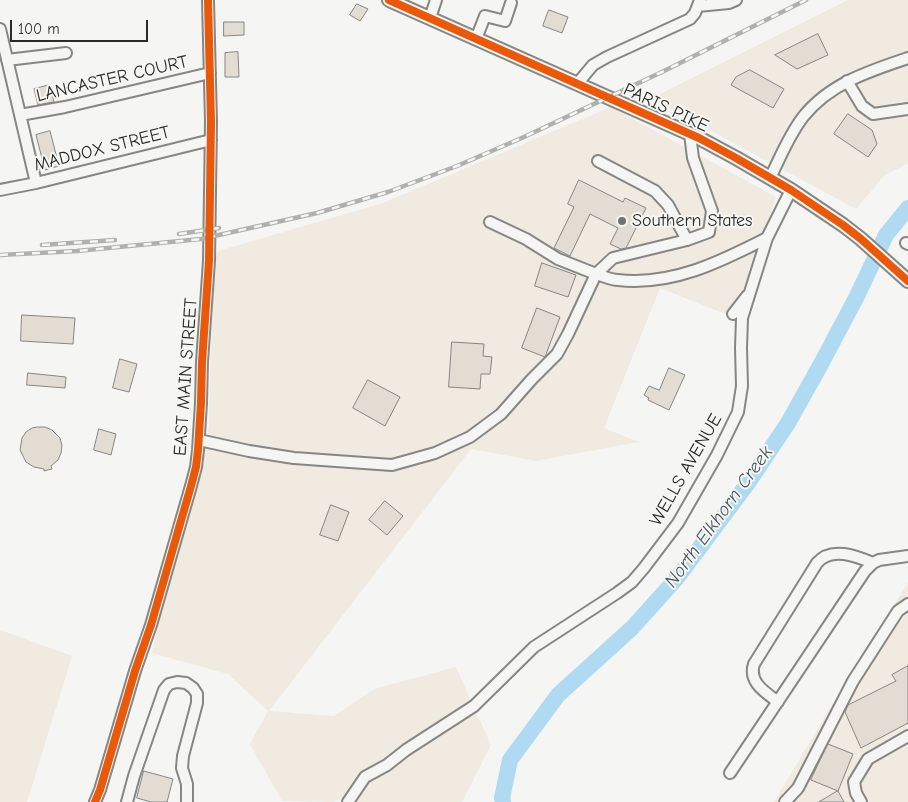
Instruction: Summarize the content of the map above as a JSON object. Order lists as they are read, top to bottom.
{
  "streets": {
    "main road": ["PARIS PIKE"],
    "street": [
      "LANCASTER COURT",
      "MADDOX STREET",
      "EAST MAIN STREET",
      "WELLS AVENUE"
    ]
  },
  "crossings": [
    ["LANCASTER COURT", "EAST MAIN STREET"],
    ["PARIS PIKE", "WELLS AVENUE"],
    ["MADDOX STREET", "EAST MAIN STREET"]
  ],
  "water": ["North Elkhorn Creek"],
  "places": ["Southern States"],
  "scale_bar": "100 m"
}
